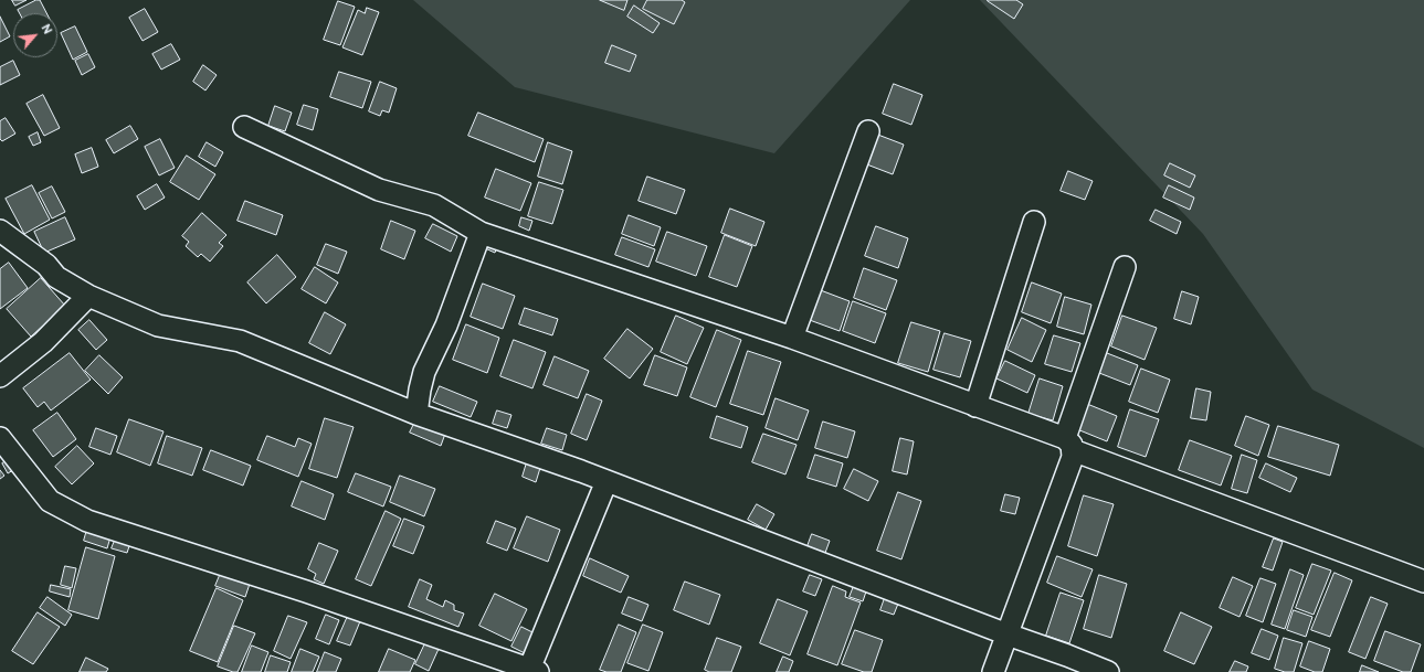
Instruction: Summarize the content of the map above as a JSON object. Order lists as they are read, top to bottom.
{
  "north": "top right"
}
